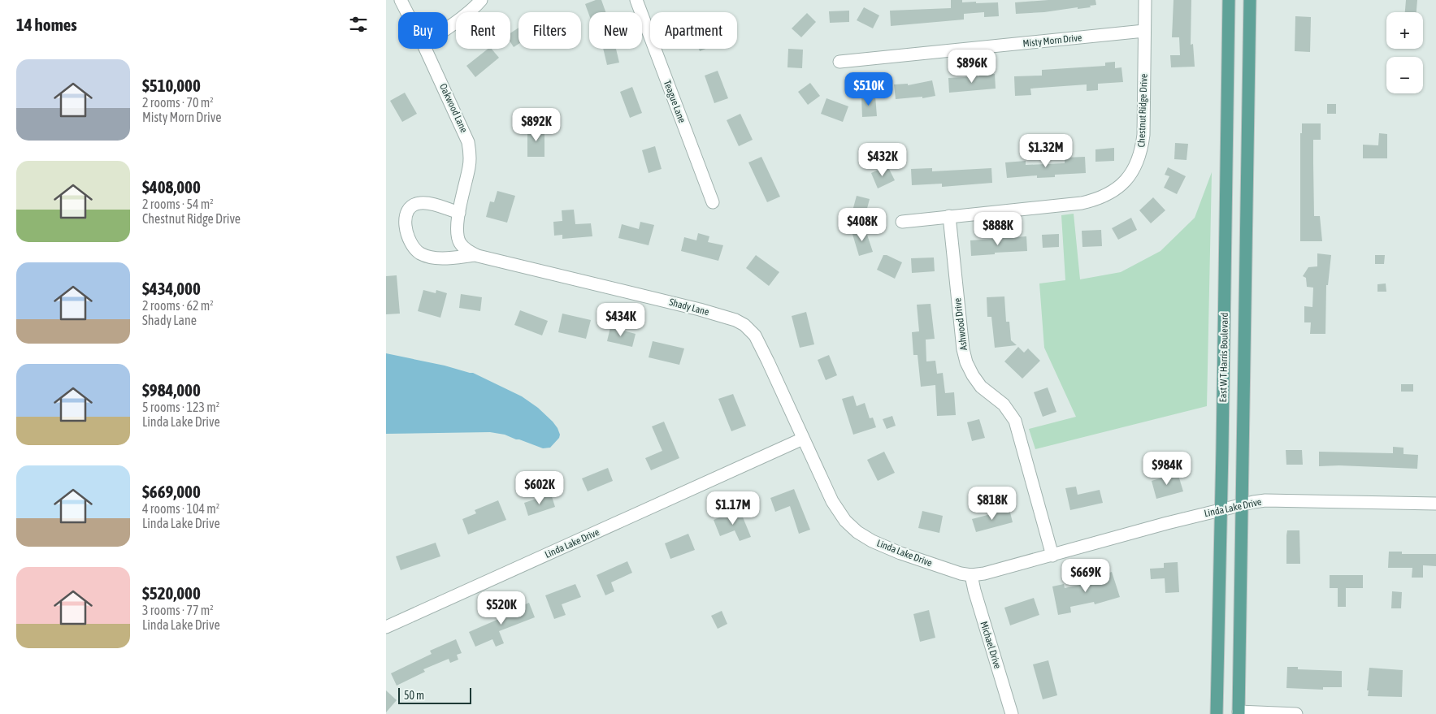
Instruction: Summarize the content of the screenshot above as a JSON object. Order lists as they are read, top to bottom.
{
  "streets": {
    "main road": ["East W T Harris Boulevard"],
    "street": [
      "Misty Morn Drive",
      "Teague Lane",
      "Oakwood Lane",
      "Chestnut Ridge Drive",
      "Shady Lane",
      "Ashwood Drive",
      "Linda Lake Drive",
      "Michael Drive"
    ]
  },
  "crossings": [
    ["Misty Morn Drive", "Chestnut Ridge Drive"],
    ["Oakwood Lane", "Shady Lane"],
    ["Chestnut Ridge Drive", "Ashwood Drive"],
    ["Shady Lane", "Linda Lake Drive"],
    ["Ashwood Drive", "Linda Lake Drive"],
    ["East W T Harris Boulevard", "Linda Lake Drive"],
    ["Linda Lake Drive", "Michael Drive"]
  ],
  "scale_bar": "50 m",
  "page": {
    "heading": "14 homes",
    "map_buttons": ["+", "−"],
    "chip": [
      "Buy",
      "Rent",
      "Filters",
      "New",
      "Apartment"
    ],
    "list": [
      {
        "name": "$510,000",
        "note": "2 rooms · 70 m² · Misty Morn Drive"
      },
      {
        "name": "$408,000",
        "note": "2 rooms · 54 m² · Chestnut Ridge Drive"
      },
      {
        "name": "$434,000",
        "note": "2 rooms · 62 m² · Shady Lane"
      },
      {
        "name": "$984,000",
        "note": "5 rooms · 123 m² · Linda Lake Drive"
      },
      {
        "name": "$669,000",
        "note": "4 rooms · 104 m² · Linda Lake Drive"
      },
      {
        "name": "$520,000",
        "note": "3 rooms · 77 m² · Linda Lake Drive"
      }
    ],
    "price": [
      "$896K",
      "$510K",
      "$892K",
      "$1.32M",
      "$432K",
      "$408K",
      "$888K",
      "$434K",
      "$984K",
      "$602K",
      "$818K",
      "$1.17M",
      "$669K",
      "$520K"
    ],
    "scale": "50 m"
  }
}
